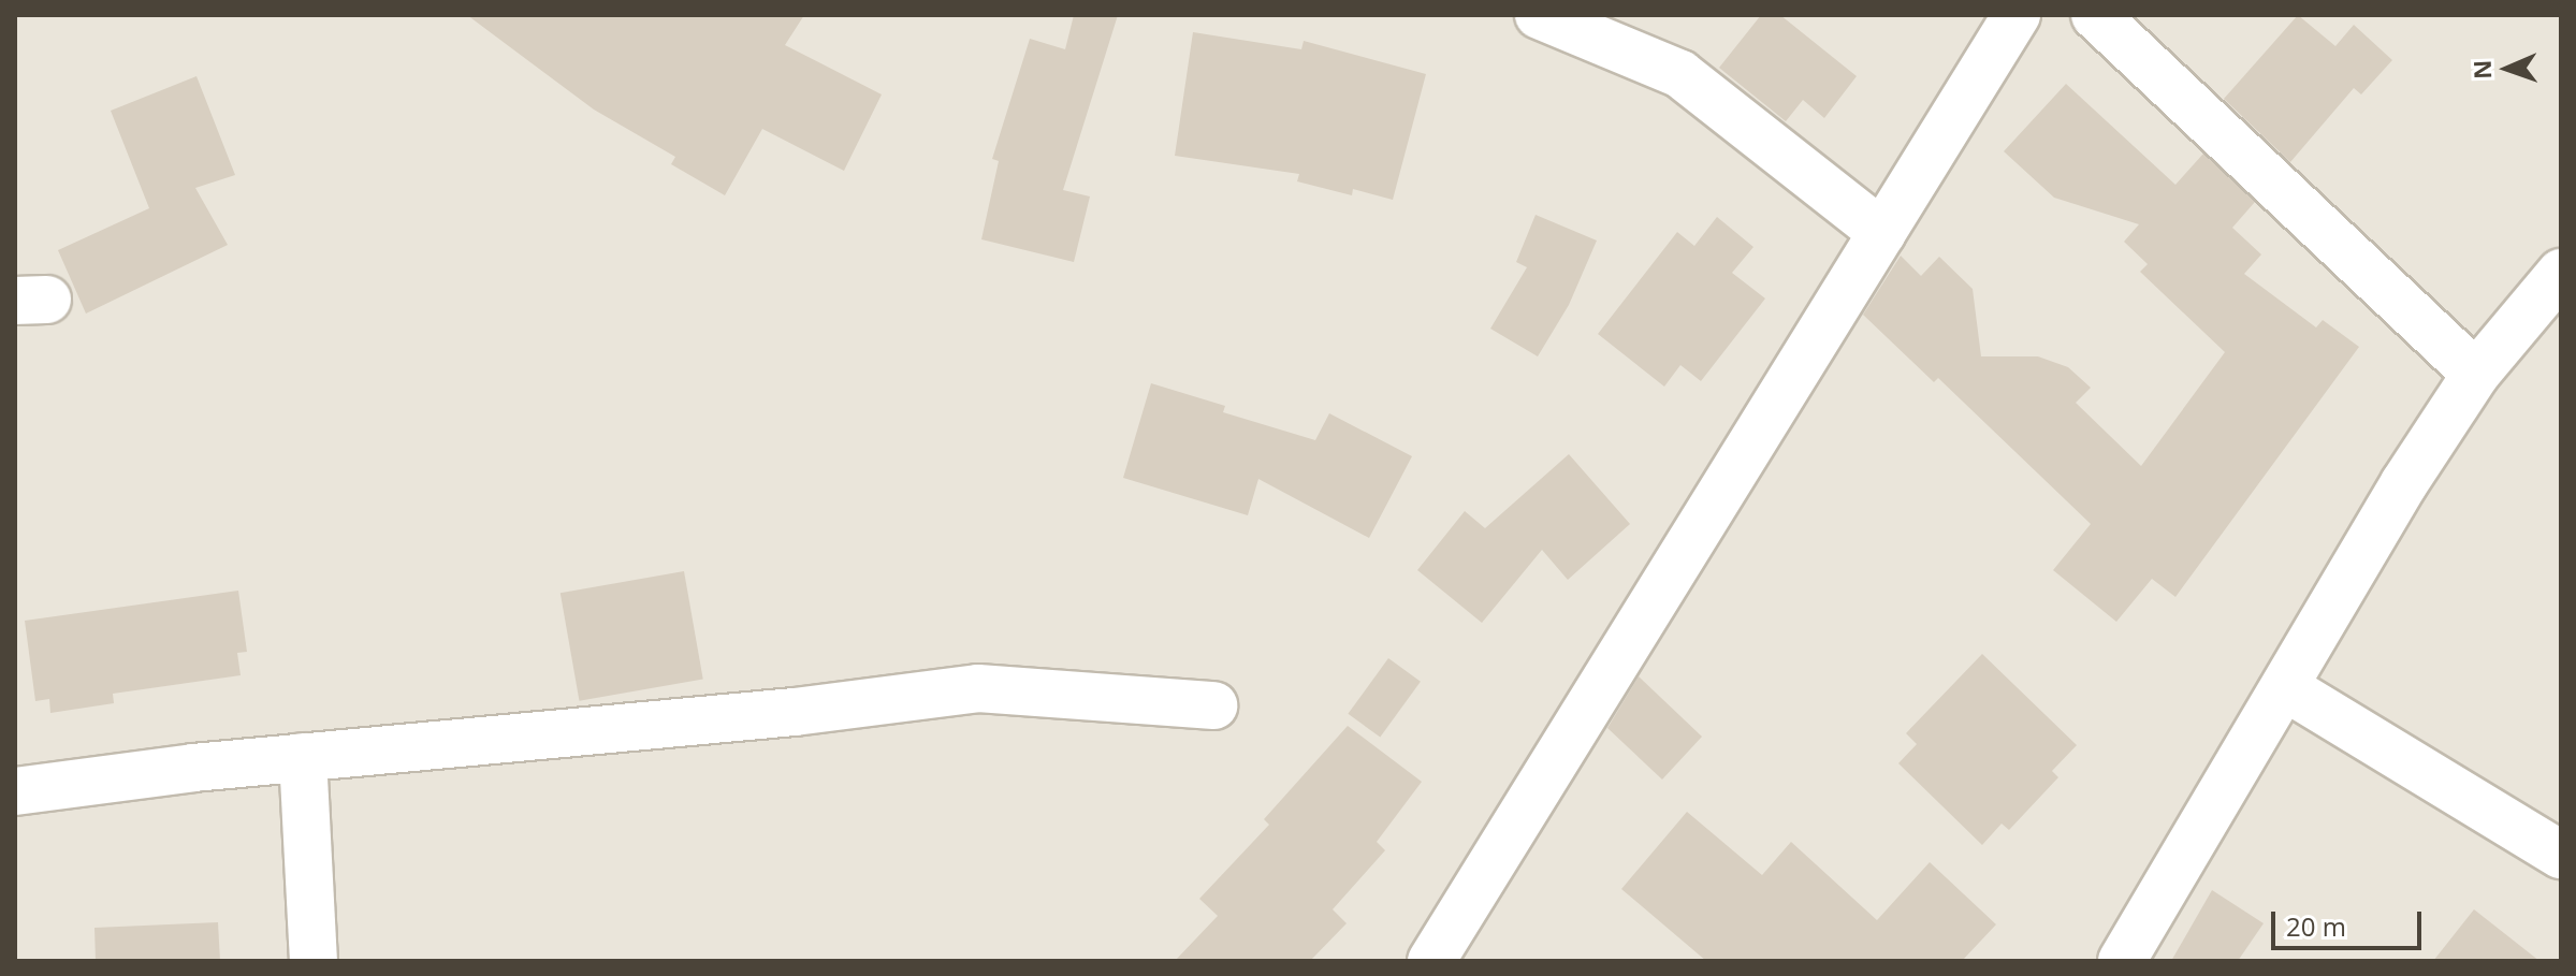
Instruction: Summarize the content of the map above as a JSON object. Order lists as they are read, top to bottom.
{
  "scale_bar": "20 m",
  "north": "left"
}
